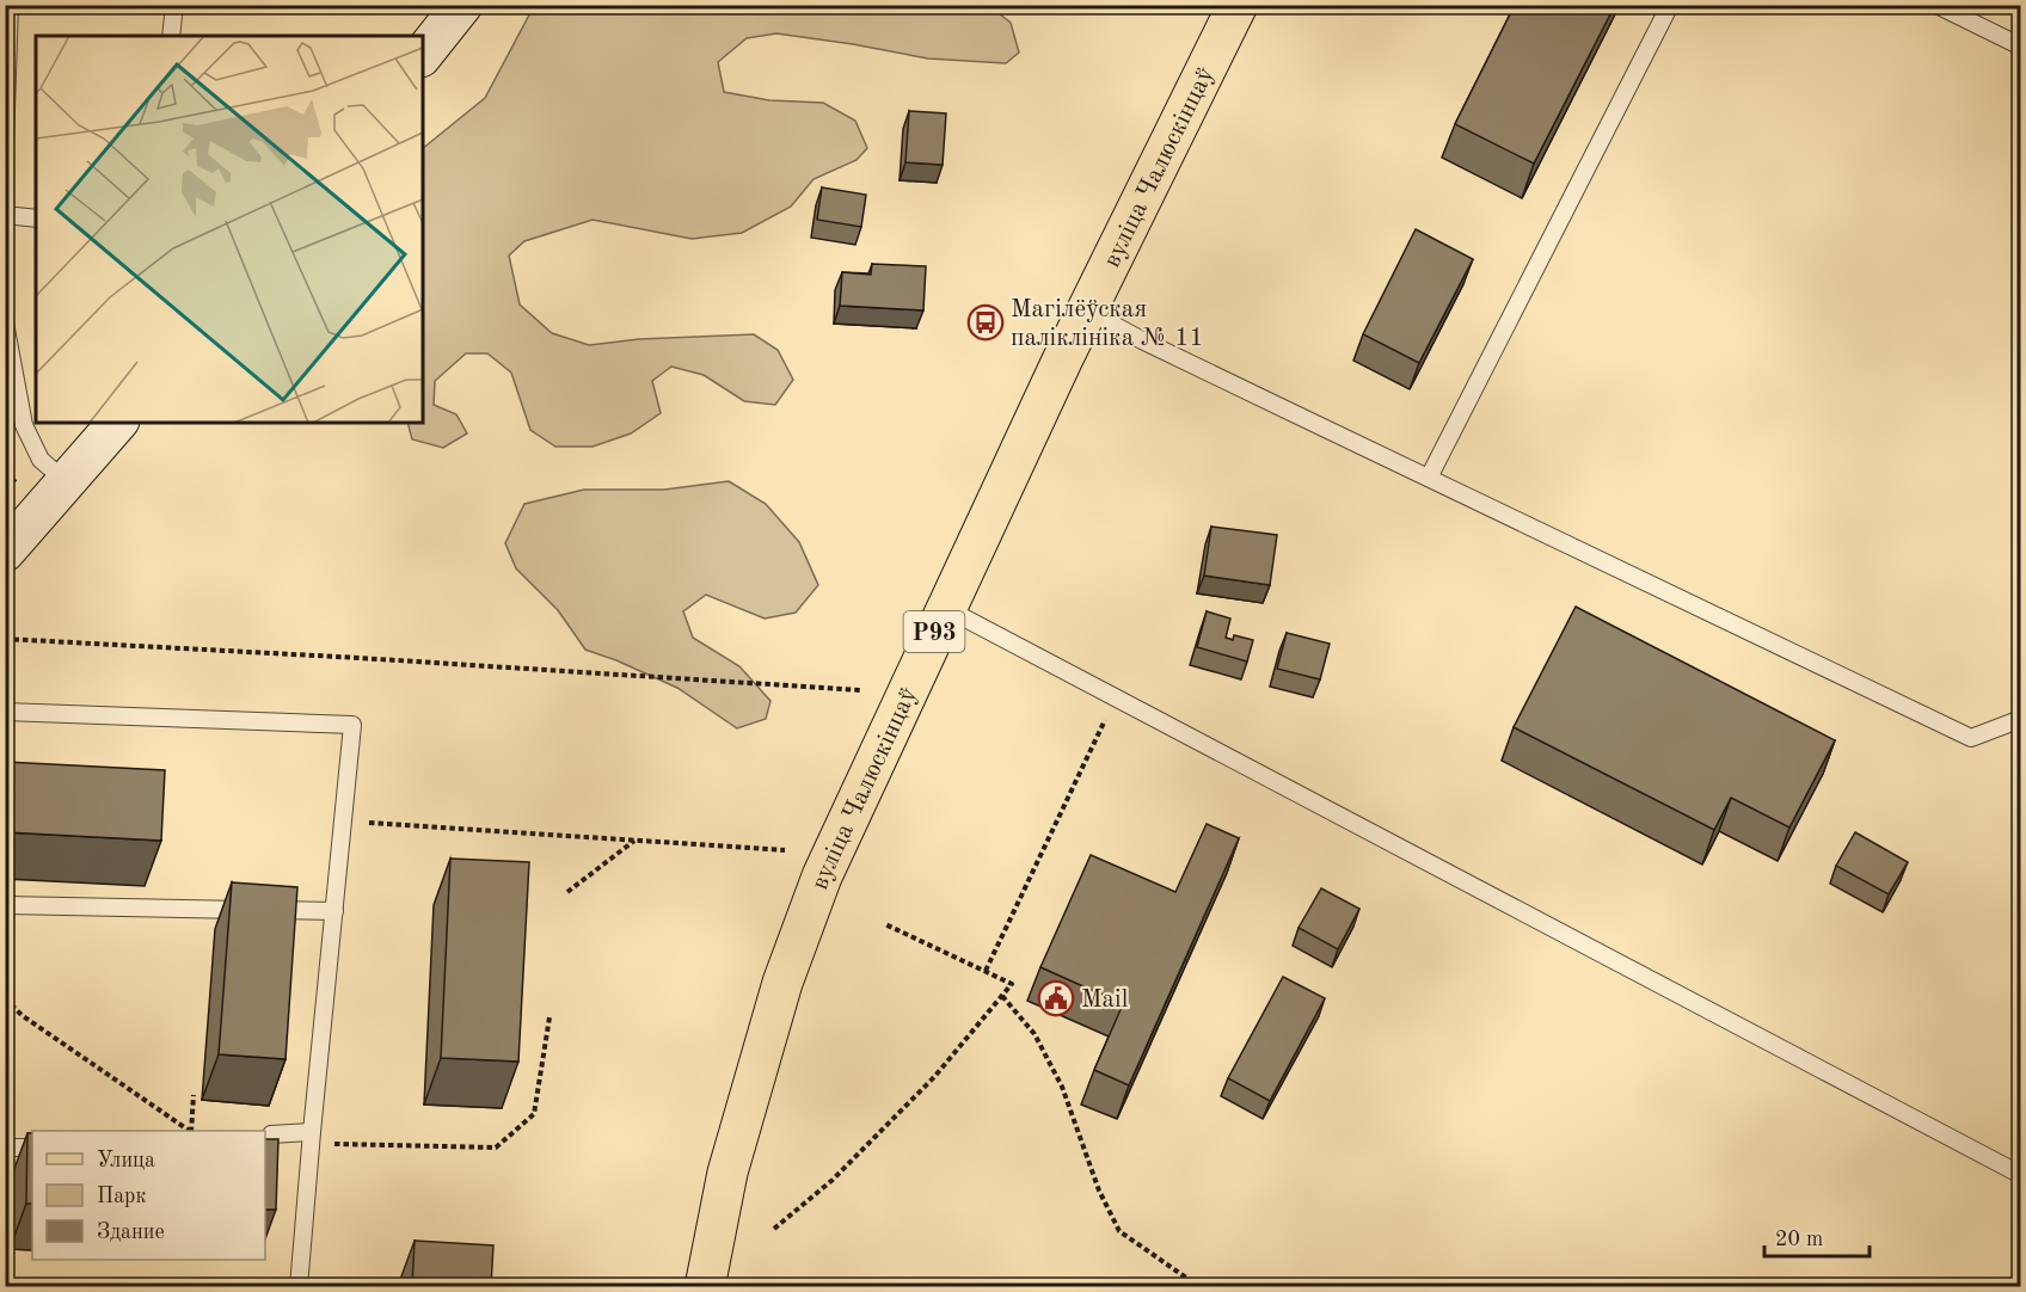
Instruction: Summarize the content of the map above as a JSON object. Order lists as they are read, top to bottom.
{
  "streets": {
    "main road": ["вуліца Чалюскінцаў", "Р93"]
  },
  "places": {
    "bus stop": ["Магілёўская паліклініка № 11"],
    "public building": ["Mail"]
  },
  "legend": ["Улица", "Парк", "Здание"],
  "scale_bar": "20 m"
}
